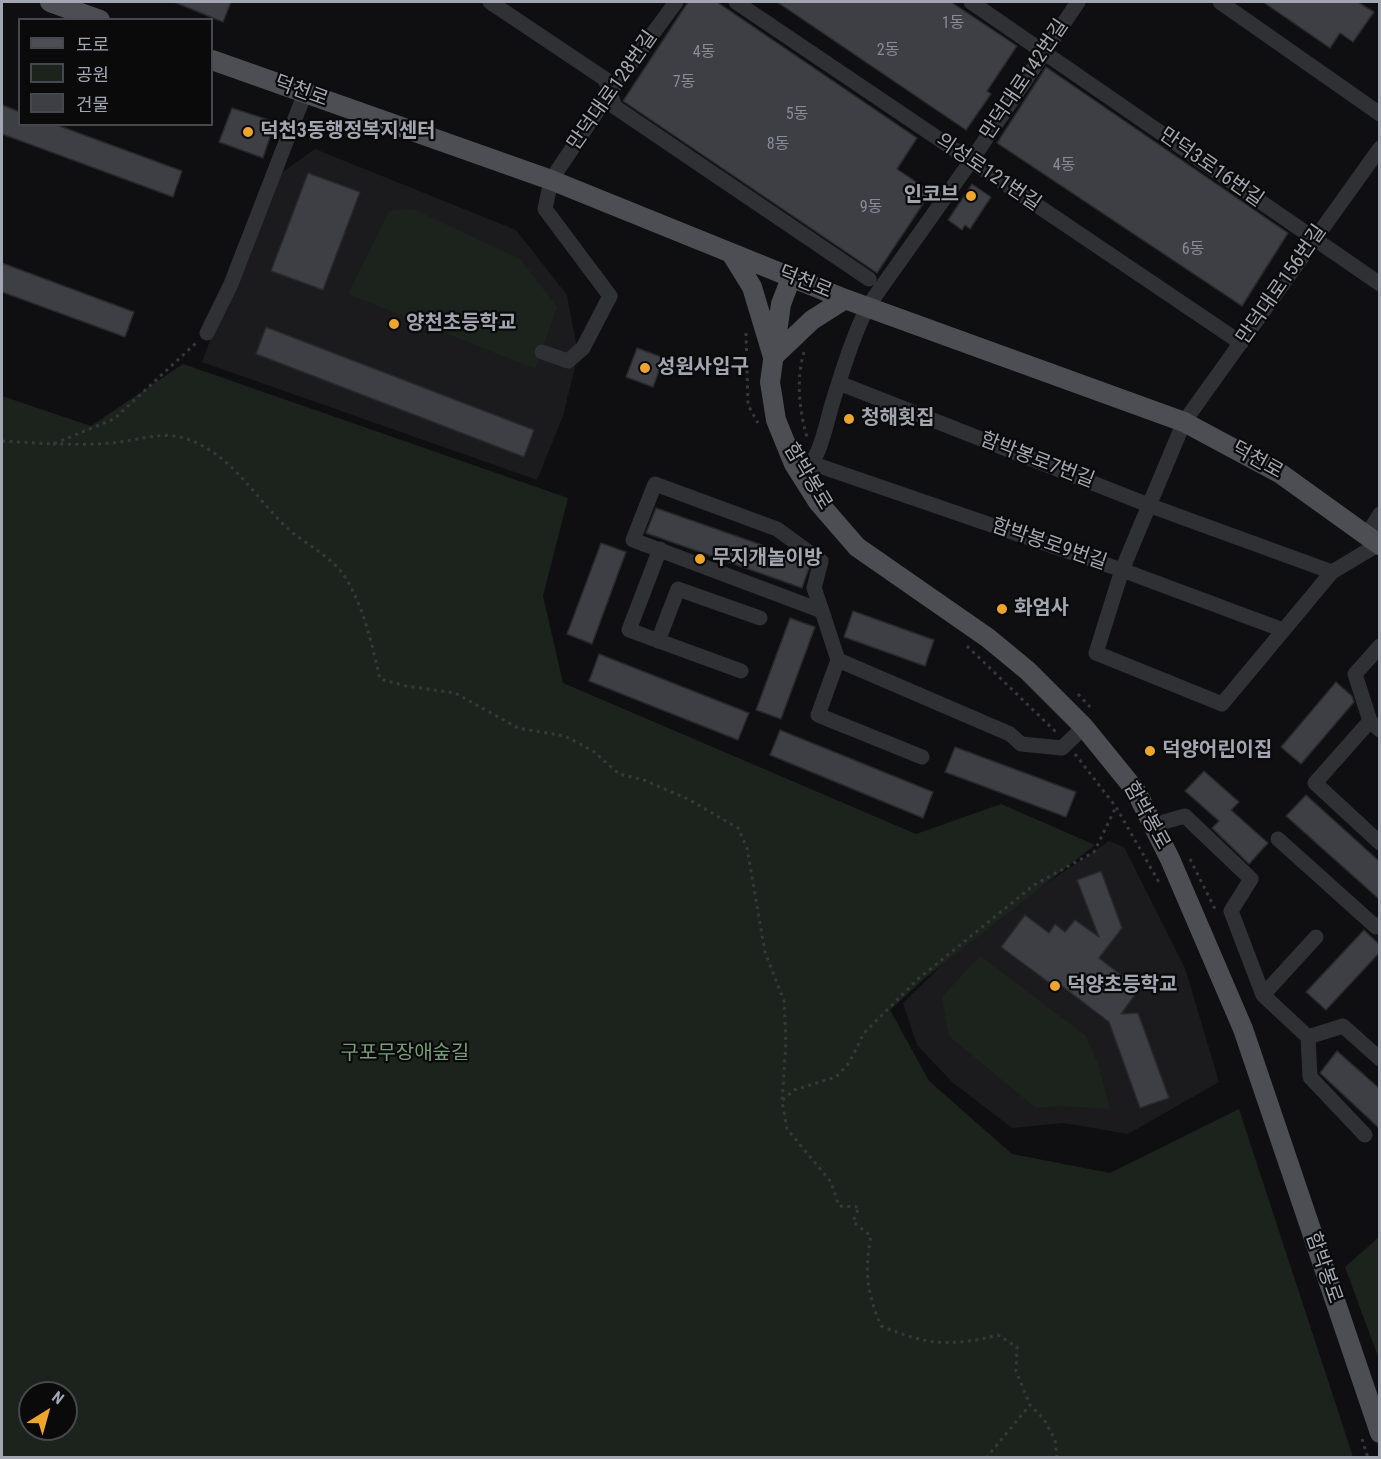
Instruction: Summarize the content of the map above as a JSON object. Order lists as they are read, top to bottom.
{
  "streets": {
    "main road": ["덕천로", "함박봉로"],
    "street": [
      "만덕대로142번길",
      "만덕대로128번길",
      "만덕3로16번길",
      "의성로121번길",
      "만덕대로156번길",
      "함박봉로7번길",
      "함박봉로9번길"
    ]
  },
  "crossings": [
    ["만덕대로142번길", "덕천로"],
    ["만덕대로142번길", "만덕3로16번길"],
    ["만덕대로142번길", "의성로121번길"],
    ["만덕대로142번길", "함박봉로7번길"],
    ["만덕대로128번길", "덕천로"],
    ["덕천로", "만덕대로156번길"],
    ["덕천로", "함박봉로"],
    ["만덕3로16번길", "만덕대로156번길"],
    ["의성로121번길", "만덕대로156번길"],
    ["만덕대로156번길", "함박봉로7번길"],
    ["만덕대로156번길", "함박봉로9번길"],
    ["함박봉로", "함박봉로9번길"]
  ],
  "parks": ["구포무장애숲길"],
  "places": [
    "덕천3동행정복지센터",
    "인코브",
    "양천초등학교",
    "성원사입구",
    "청해횟집",
    "무지개놀이방",
    "화엄사",
    "덕양어린이집",
    "덕양초등학교"
  ],
  "house_numbers": [
    "1동",
    "2동",
    "4동",
    "7동",
    "5동",
    "8동",
    "4동",
    "9동",
    "6동"
  ],
  "legend": ["도로", "공원", "건물"],
  "north": "top right"
}
